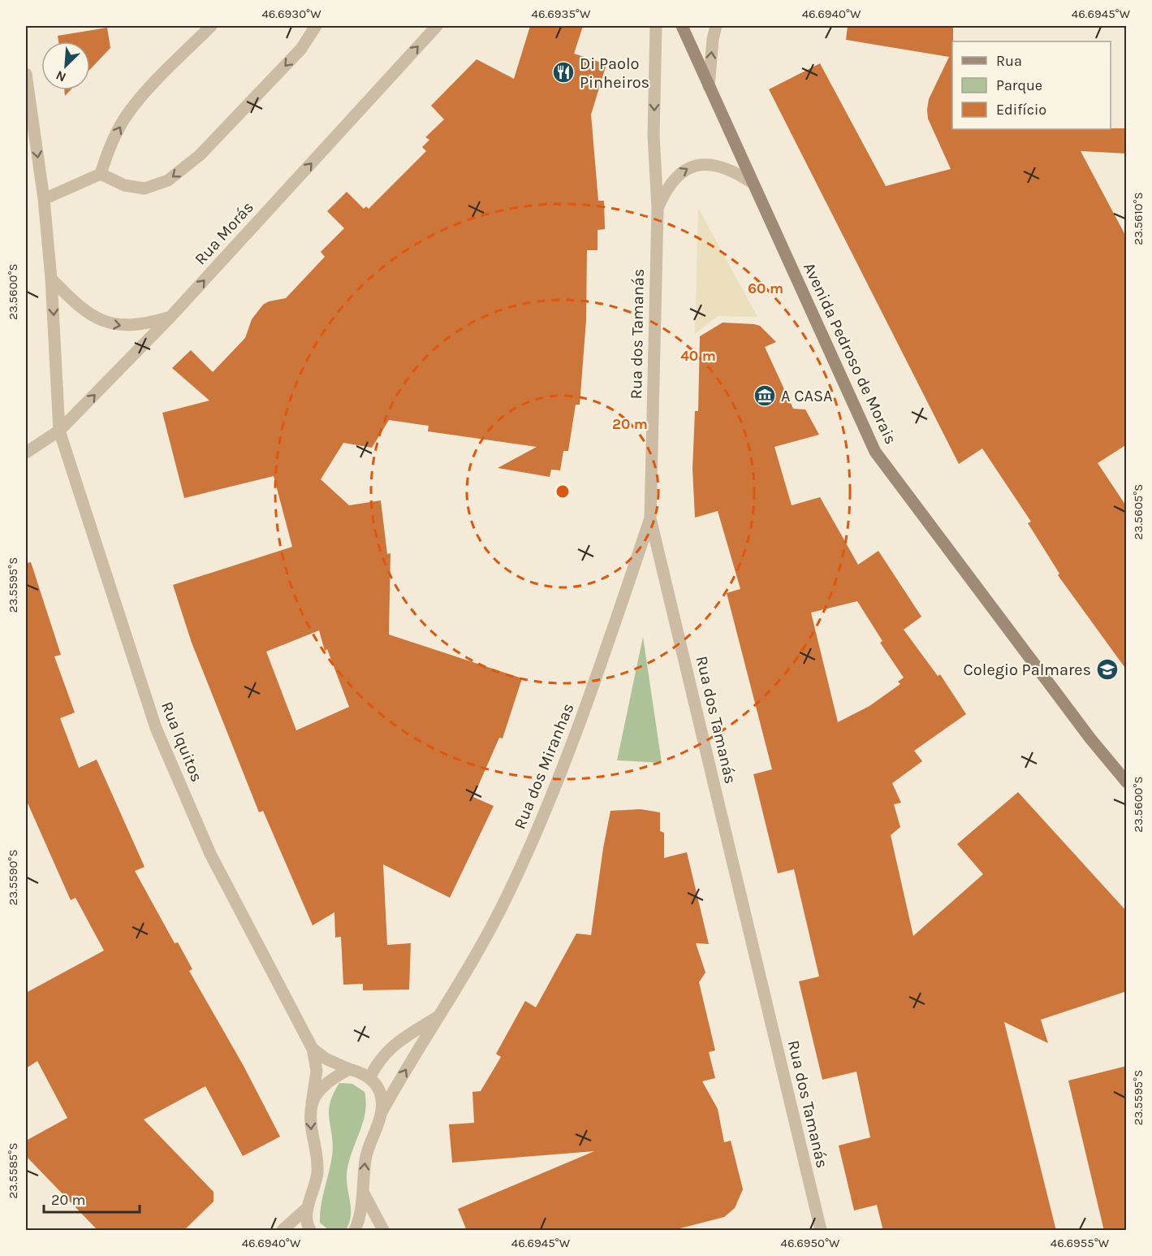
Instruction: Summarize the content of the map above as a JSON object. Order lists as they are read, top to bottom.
{
  "streets": {
    "main road": ["Avenida Pedroso de Morais"],
    "street": [
      "Rua Morás",
      "Rua dos Tamanás",
      "Rua Iquitos",
      "Rua dos Miranhas"
    ]
  },
  "crossings": [
    ["Rua Morás", "Rua Iquitos"],
    ["Rua dos Tamanás", "Avenida Pedroso de Morais"],
    ["Rua dos Tamanás", "Rua dos Miranhas"],
    ["Rua Iquitos", "Rua dos Miranhas"]
  ],
  "one_way": ["Rua Morás"],
  "places": {
    "restaurant": ["Di Paolo Pinheiros"],
    "museum": ["A CASA"],
    "school or university": ["Colegio Palmares"]
  },
  "legend": ["Rua", "Parque", "Edifício"],
  "scale_bar": "20 m",
  "north": "bottom left",
  "coordinates": [
    "46.6930°W",
    "46.6935°W",
    "46.6940°W",
    "46.6945°W",
    "23.5610°S",
    "23.5600°S",
    "23.5605°S",
    "23.5595°S",
    "23.5590°S",
    "23.5585°S",
    "46.6950°W",
    "46.6955°W"
  ],
  "rings": ["60 m", "40 m", "20 m"]
}
